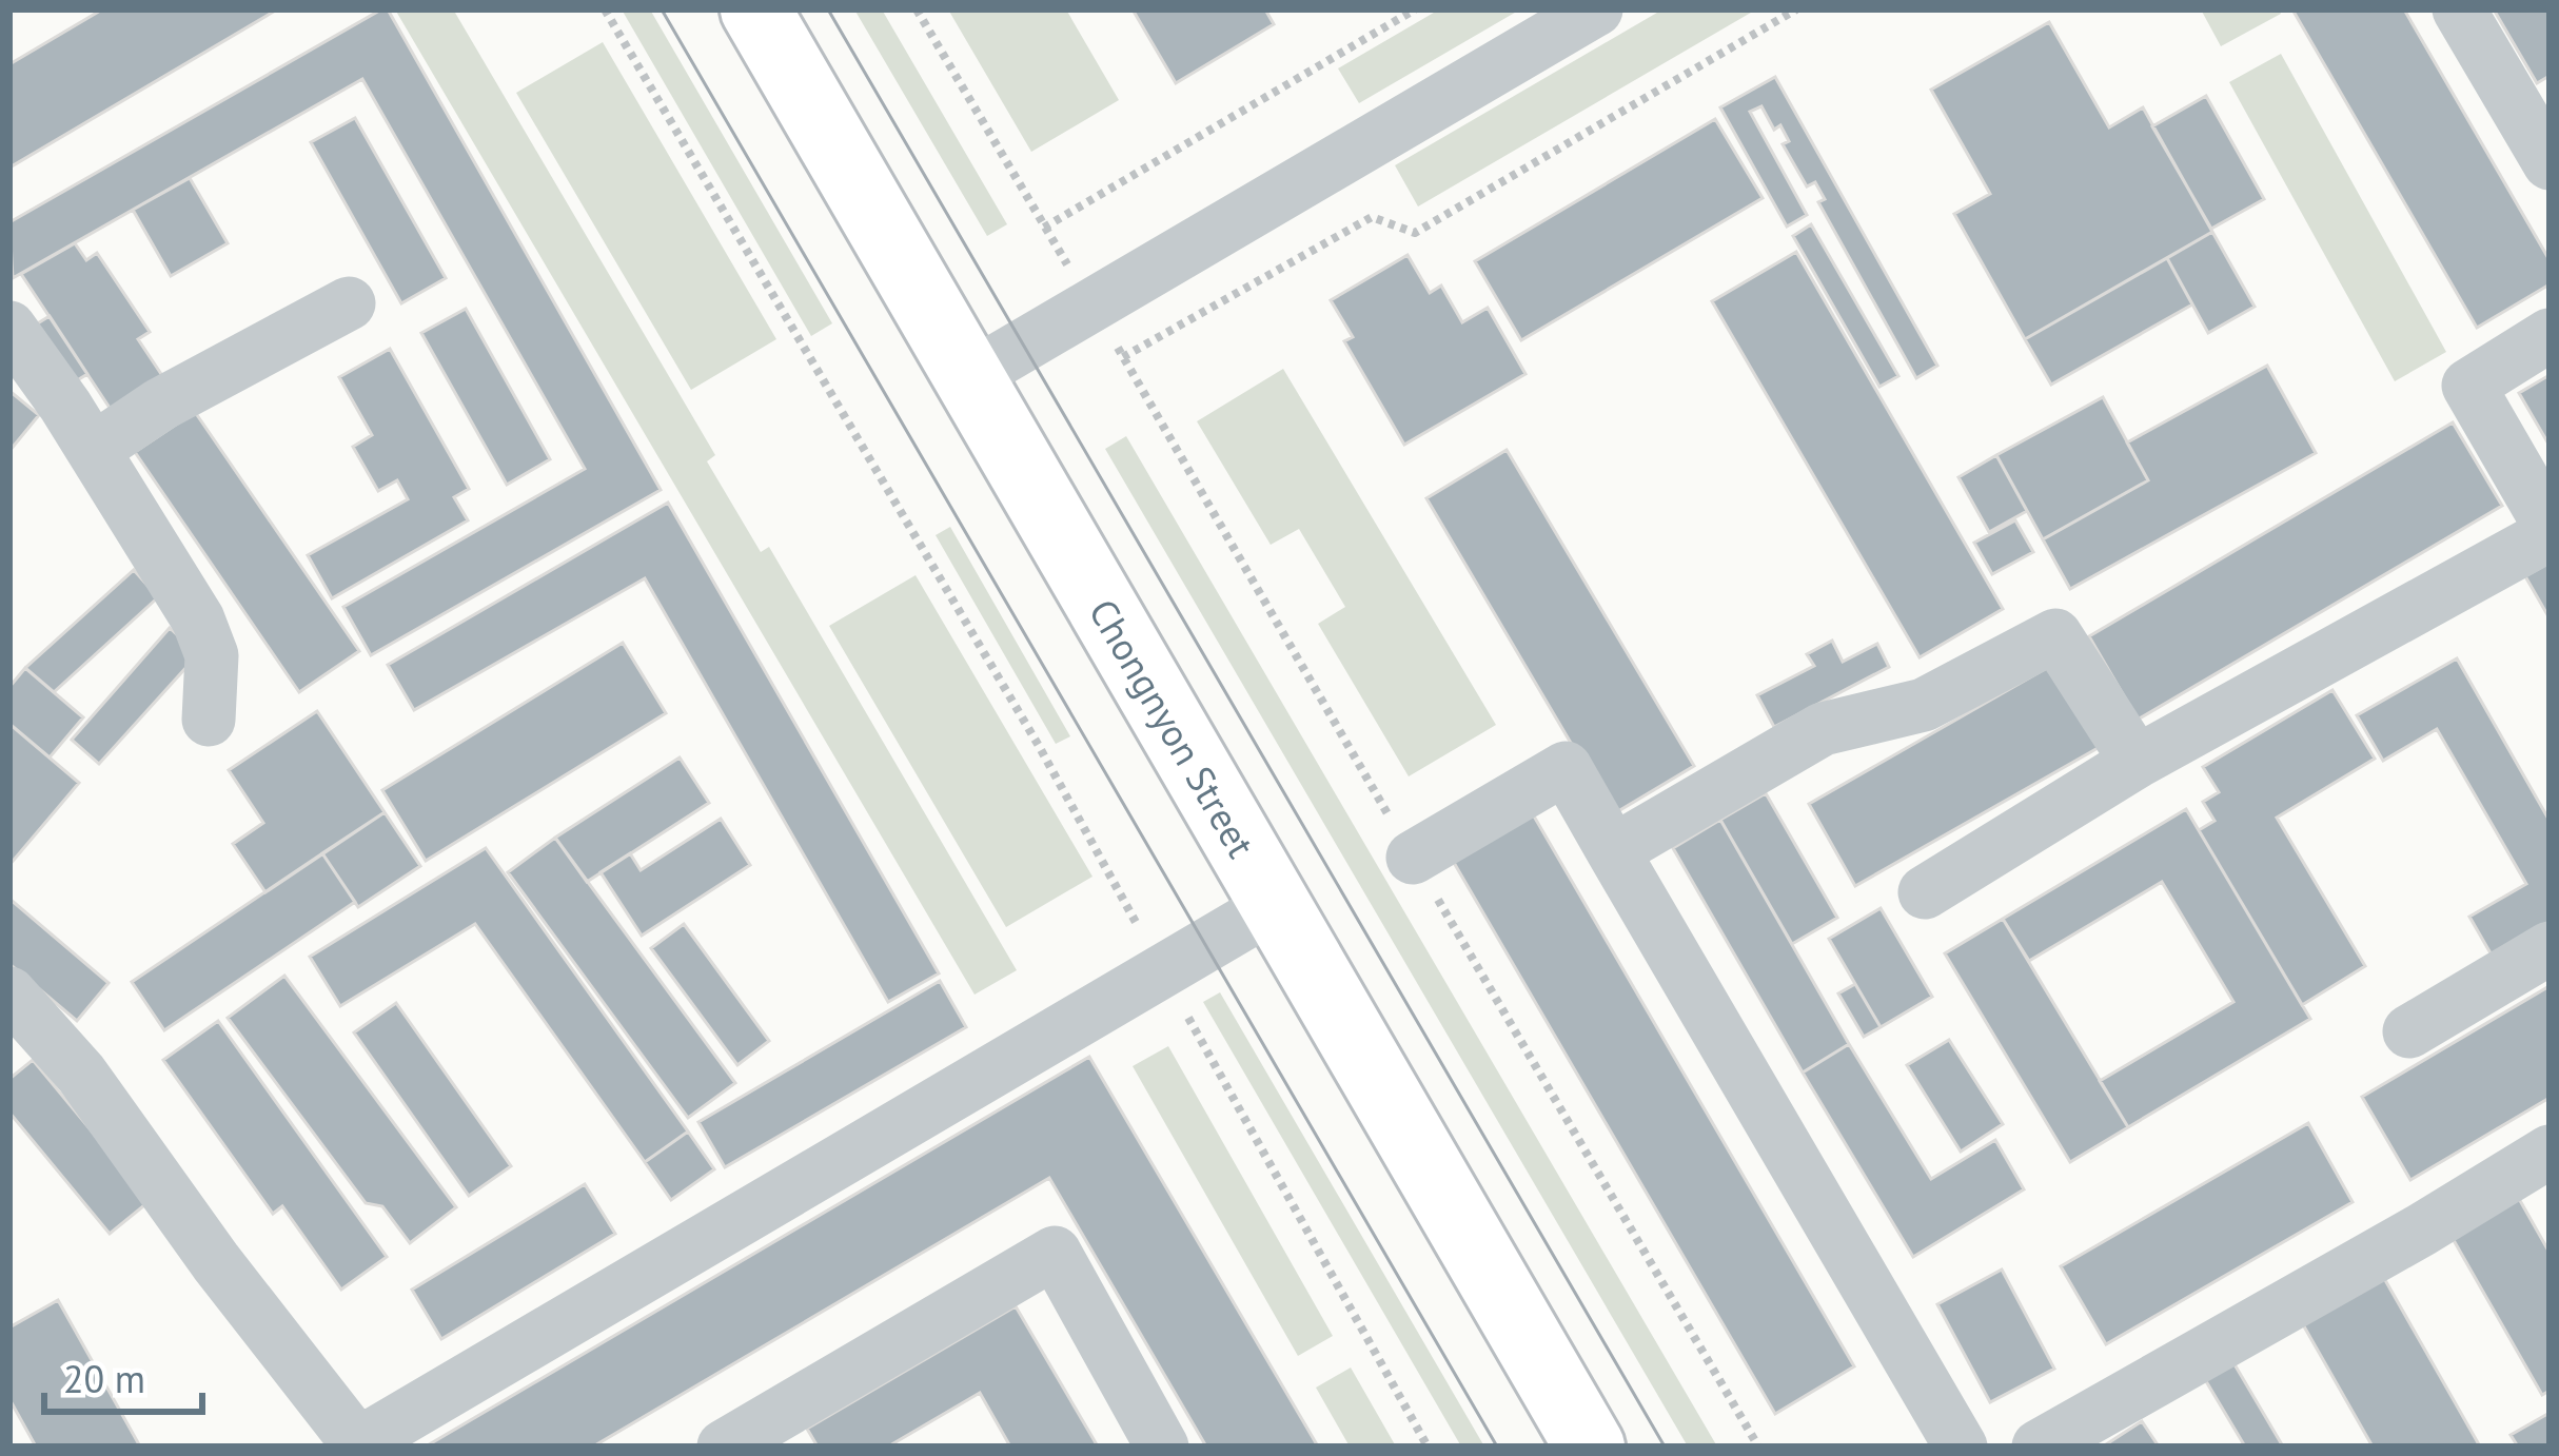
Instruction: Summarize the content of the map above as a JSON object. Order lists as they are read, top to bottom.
{
  "streets": {
    "main road": ["Chongnyon Street"]
  },
  "scale_bar": "20 m"
}
